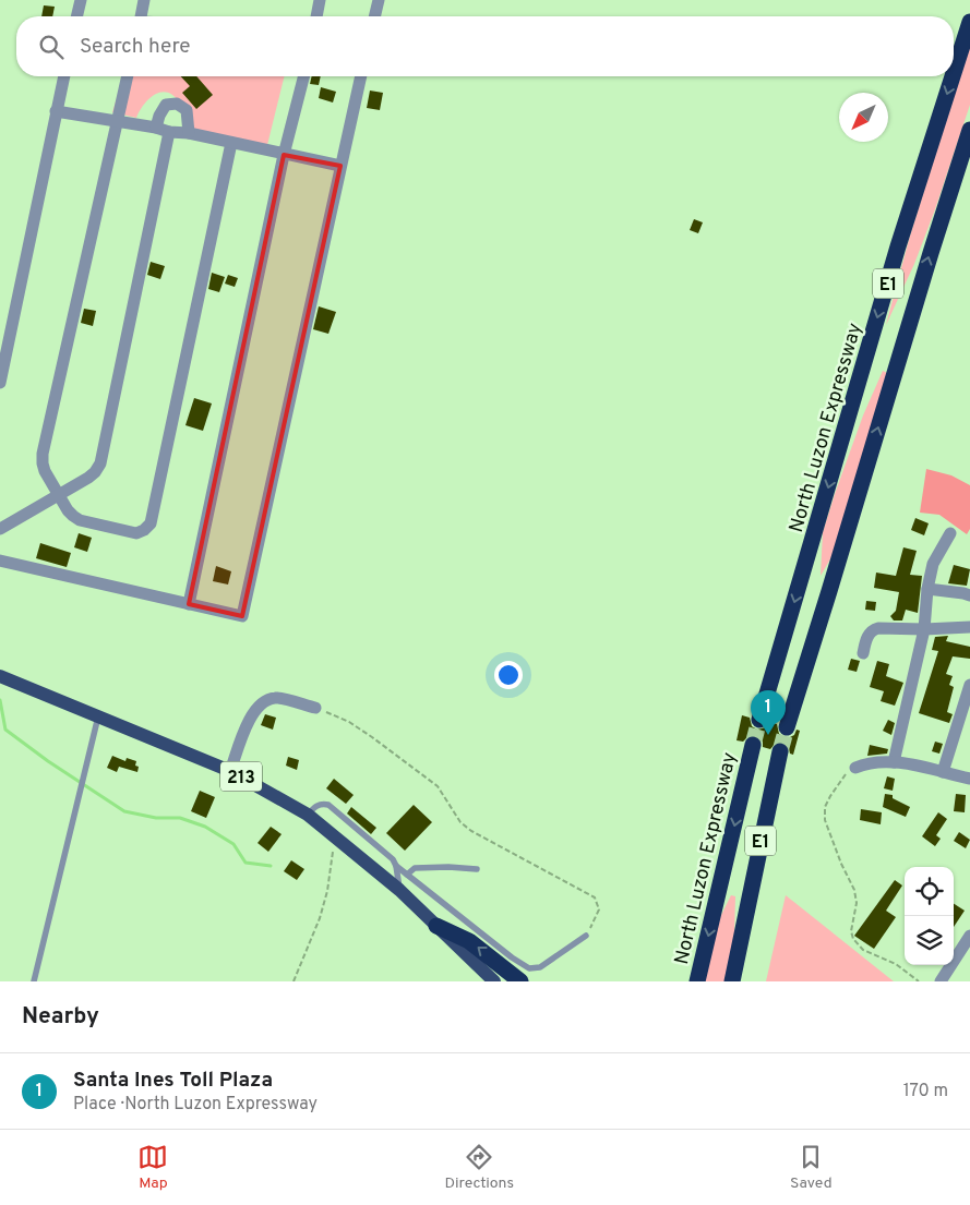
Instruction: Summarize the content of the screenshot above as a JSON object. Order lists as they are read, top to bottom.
{
  "streets": {
    "highway": ["E1", "North Luzon Expressway"],
    "main road": ["213"]
  },
  "north": "bottom left",
  "page": {
    "search": "Search here",
    "pins": "1",
    "heading": "Nearby",
    "list": [
      {
        "mark": "1",
        "name": "Santa Ines Toll Plaza",
        "note": "Place · North Luzon Expressway",
        "value": "170 m"
      }
    ],
    "nav": ["Map", "Directions", "Saved"]
  }
}
